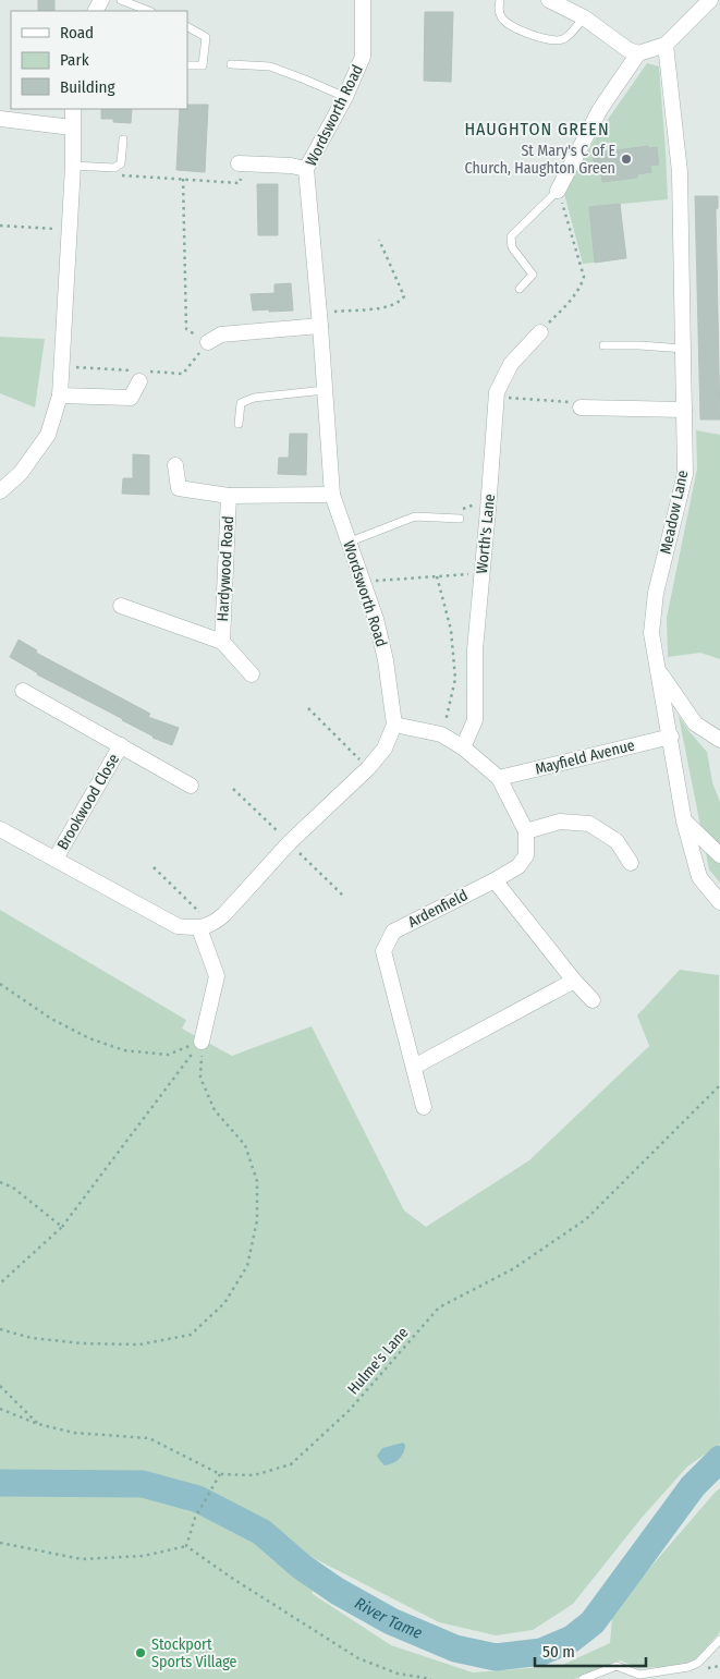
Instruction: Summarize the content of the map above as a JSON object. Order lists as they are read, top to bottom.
{
  "streets": {
    "street": [
      "Wordsworth Road",
      "Meadow Lane",
      "Worth's Lane",
      "Hardywood Road",
      "Mayfield Avenue",
      "Brookwood Close",
      "Ardenfield"
    ],
    "path": ["Hulme's Lane"]
  },
  "crossings": [
    ["Meadow Lane", "Mayfield Avenue"]
  ],
  "districts": ["HAUGHTON GREEN"],
  "water": ["River Tame"],
  "places": ["St Mary's C of E Church, Haughton Green", "Stockport Sports Village"],
  "legend": ["Road", "Park", "Building"],
  "scale_bar": "50 m"
}
